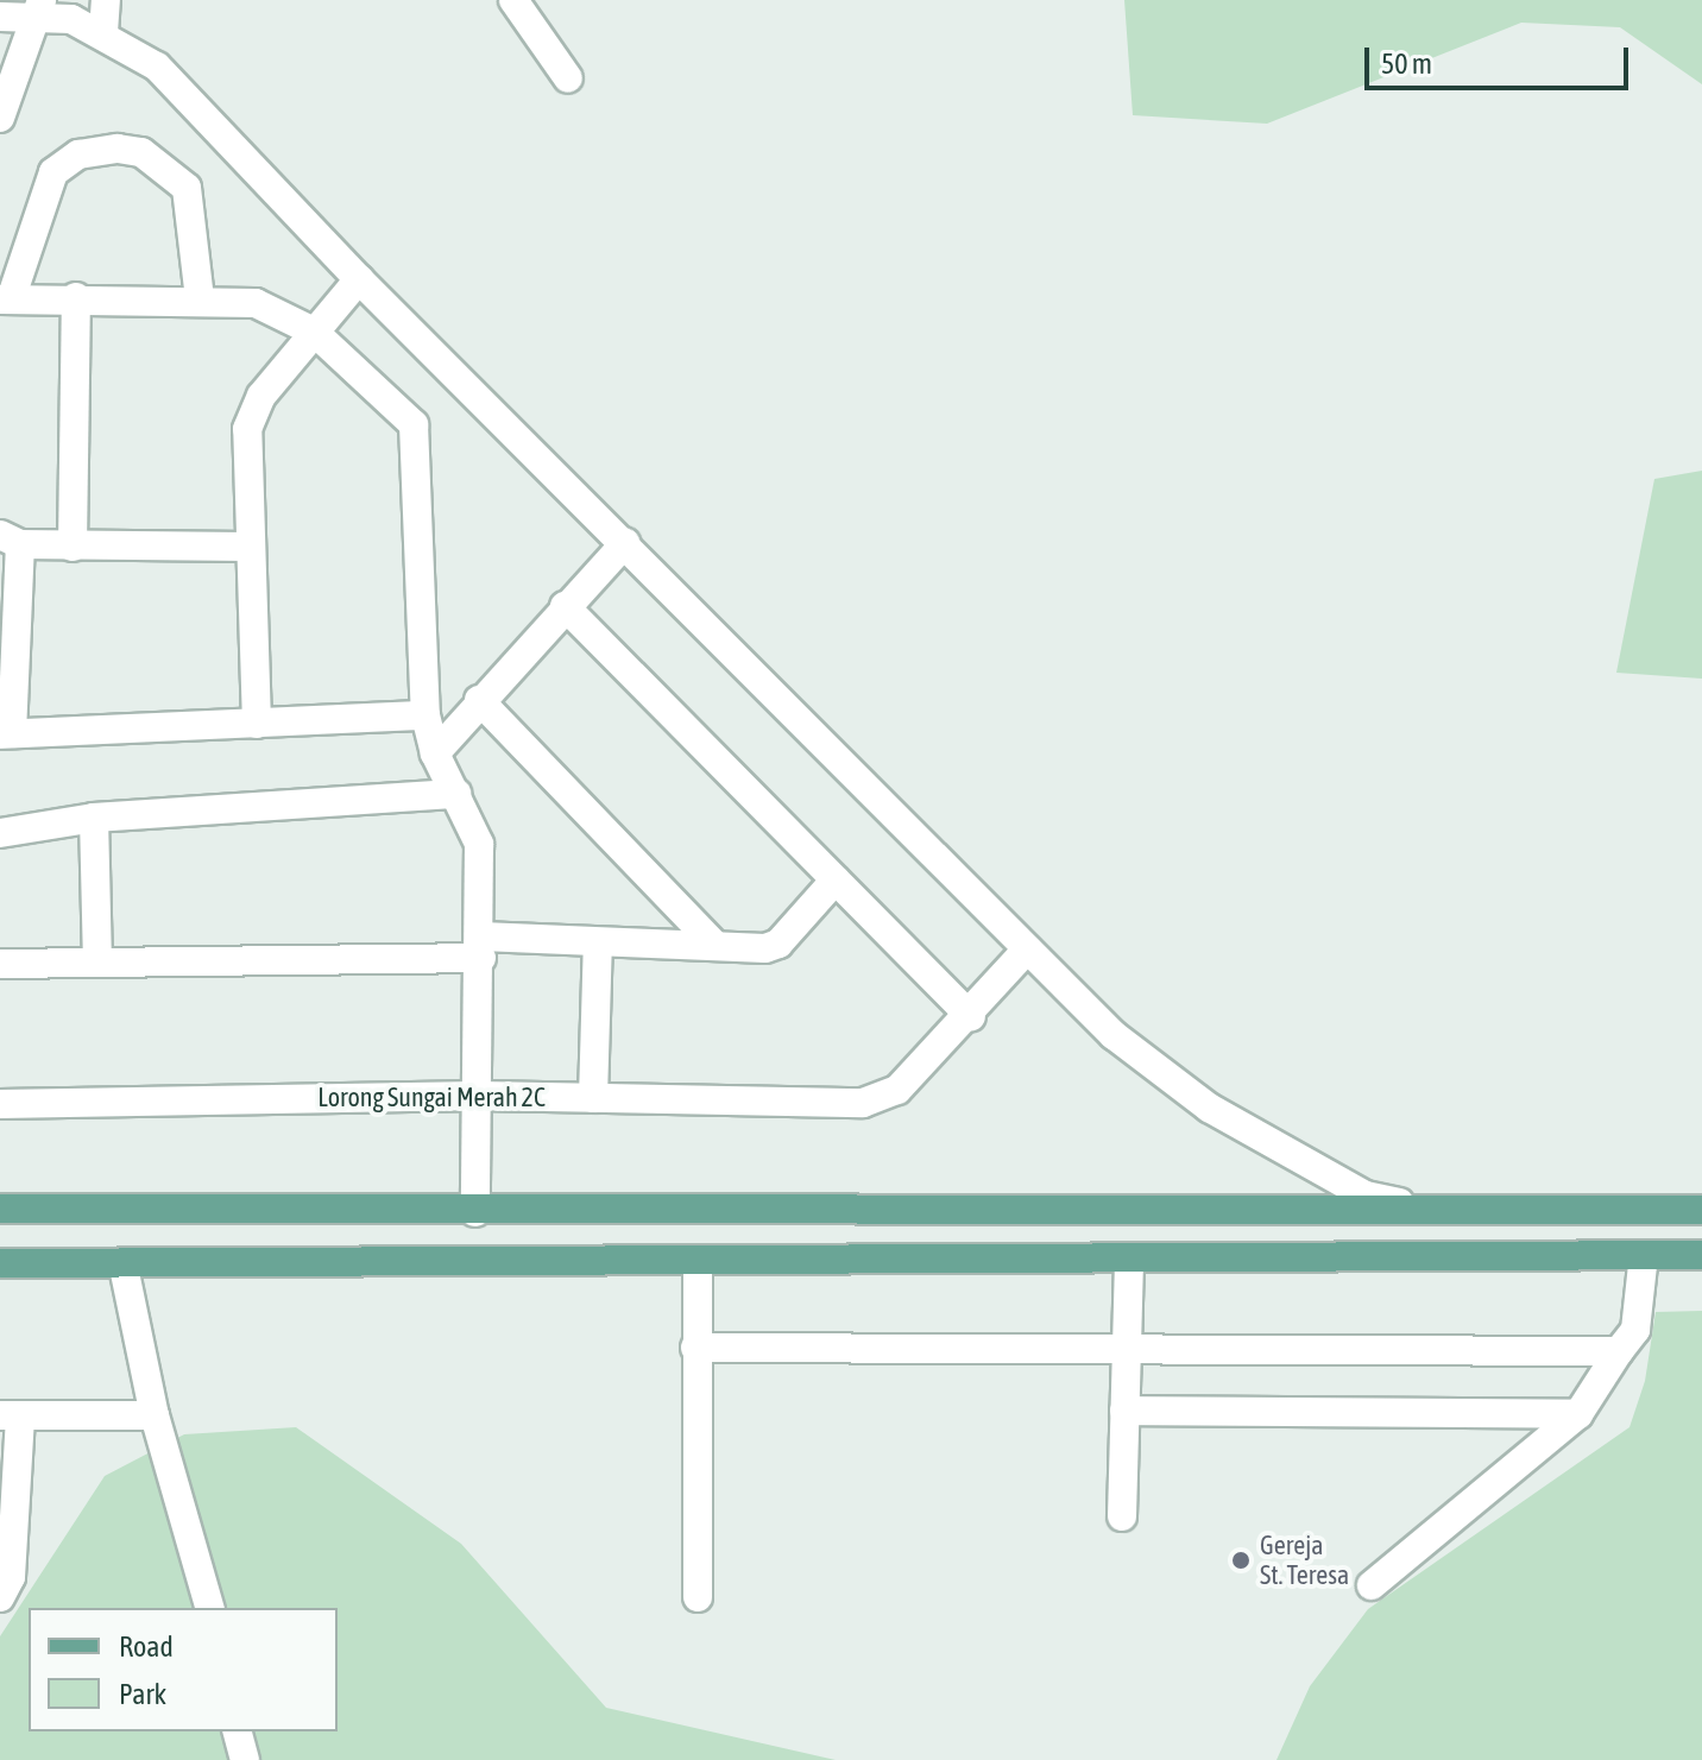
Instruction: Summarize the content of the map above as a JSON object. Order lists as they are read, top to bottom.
{
  "streets": {
    "street": ["Lorong Sungai Merah 2C"]
  },
  "places": ["Gereja St. Teresa"],
  "legend": ["Road", "Park"],
  "scale_bar": "50 m"
}
